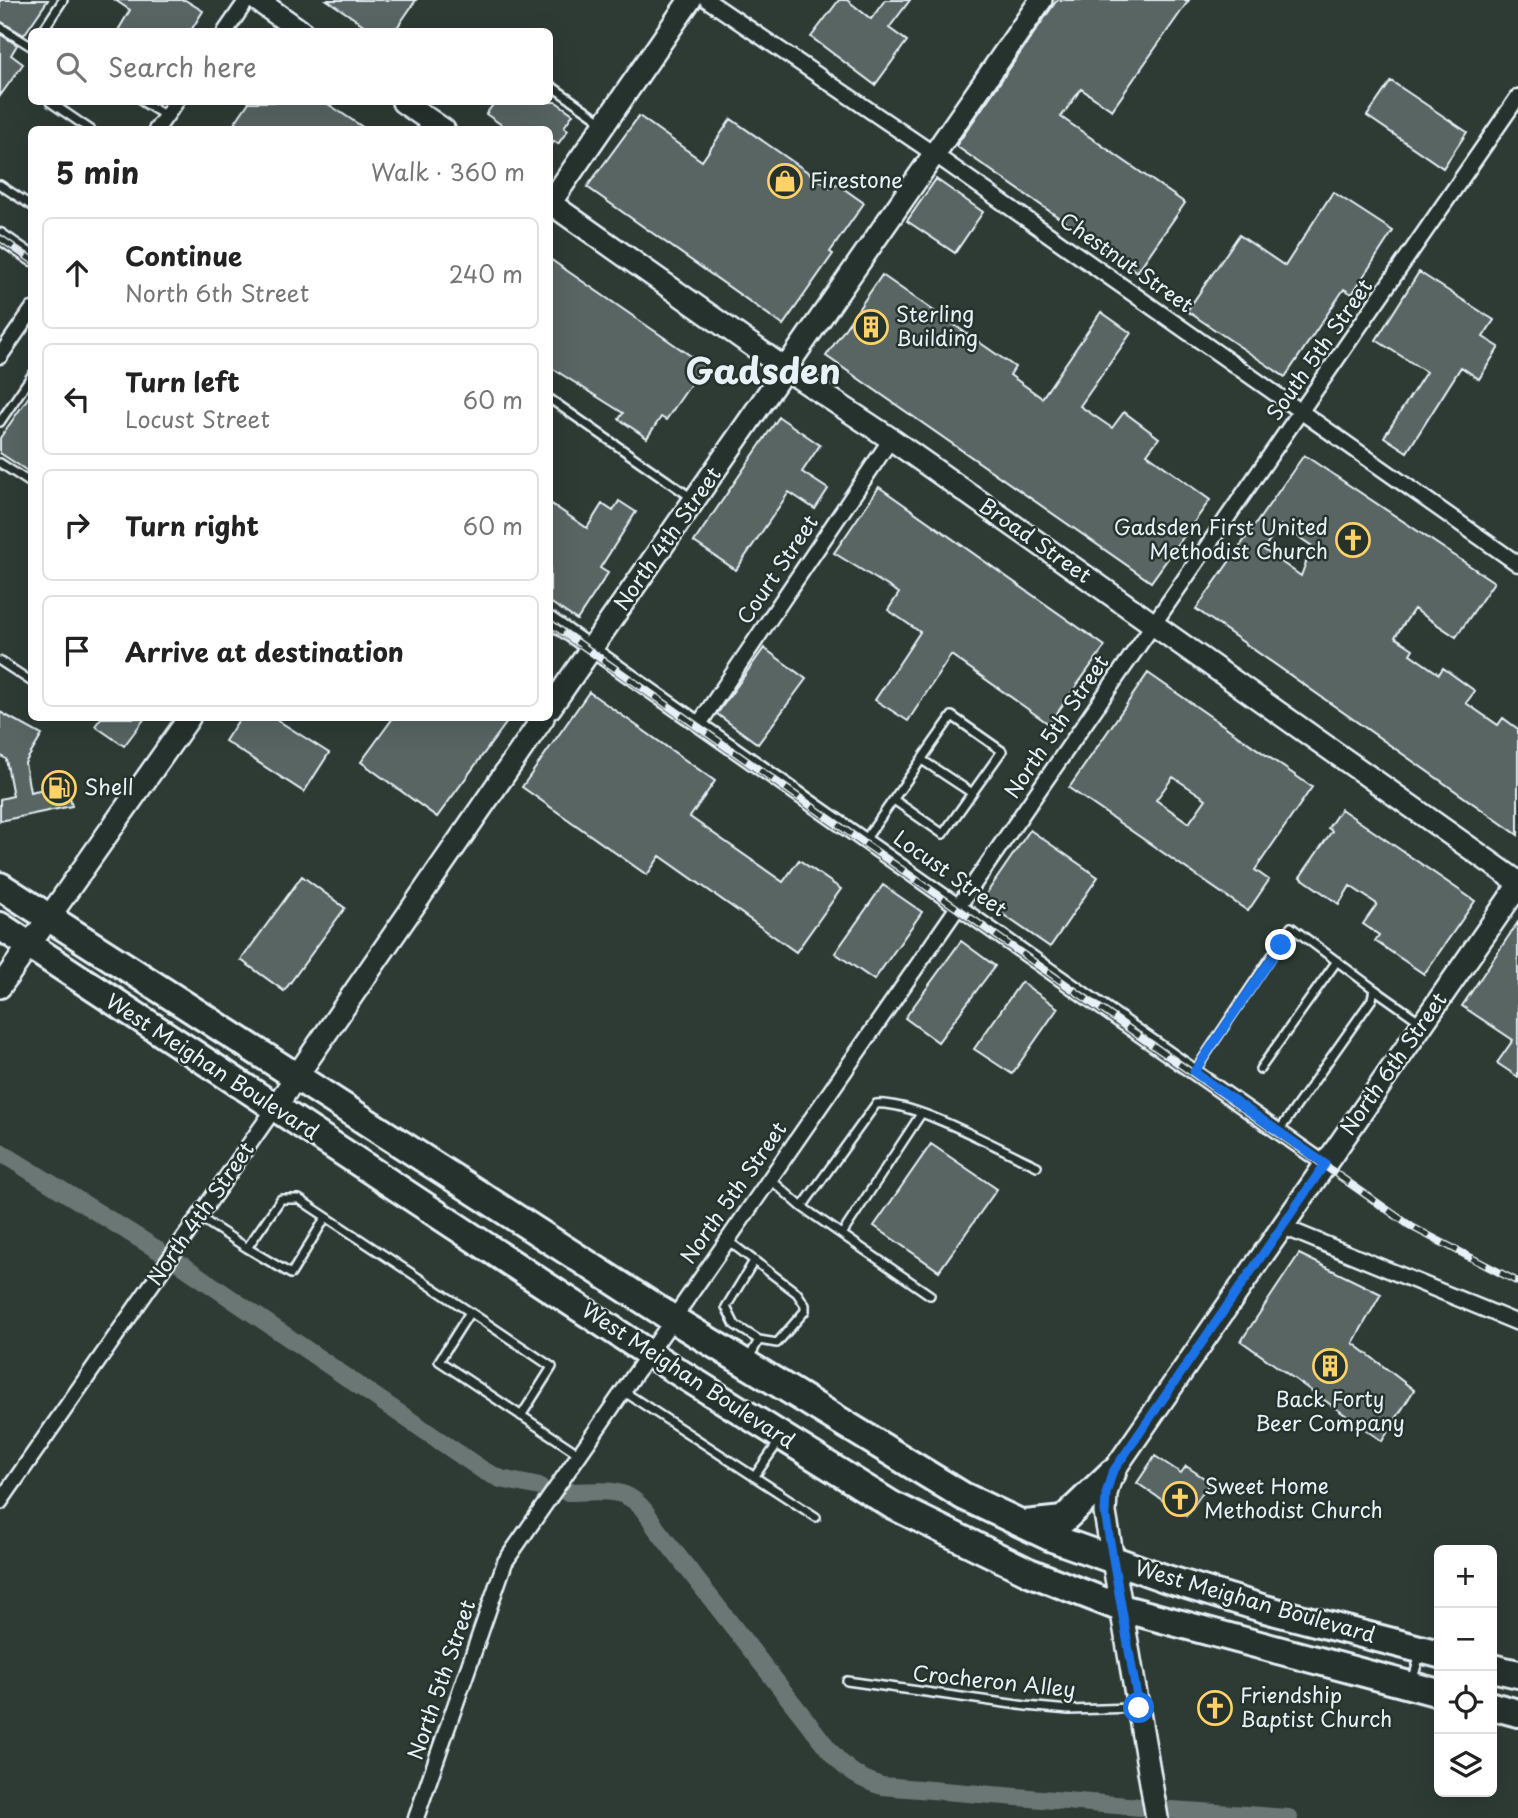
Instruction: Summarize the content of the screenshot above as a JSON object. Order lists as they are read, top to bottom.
{
  "streets": {
    "highway": ["West Meighan Boulevard"],
    "street": [
      "Chestnut Street",
      "South 5th Street",
      "North 4th Street",
      "Broad Street",
      "Court Street",
      "North 5th Street",
      "Locust Street",
      "North 6th Street"
    ],
    "lane": ["Crocheron Alley"]
  },
  "crossings": [
    ["Chestnut Street", "South 5th Street"],
    ["Chestnut Street", "North 4th Street"],
    ["South 5th Street", "Broad Street"],
    ["South 5th Street", "North 5th Street"],
    ["North 4th Street", "Broad Street"],
    ["North 4th Street", "Locust Street"],
    ["North 4th Street", "West Meighan Boulevard"],
    ["Broad Street", "Court Street"],
    ["Broad Street", "North 5th Street"],
    ["Broad Street", "North 6th Street"],
    ["Court Street", "Locust Street"],
    ["North 5th Street", "Locust Street"],
    ["North 5th Street", "West Meighan Boulevard"],
    ["Locust Street", "North 6th Street"],
    ["North 6th Street", "West Meighan Boulevard"],
    ["North 6th Street", "Crocheron Alley"]
  ],
  "districts": ["Gadsden"],
  "places": {
    "shop": ["Firestone"],
    "building": ["Sterling Building", "Back Forty Beer Company"],
    "church": ["Gadsden First United Methodist Church", "Sweet Home Methodist Church", "Friendship Baptist Church"],
    "fuel station": ["Shell"]
  },
  "page": {
    "search": "Search here",
    "heading": ["5 min", "Walk · 360 m"],
    "list": [
      ["Continue", "North 6th Street", "240 m"],
      ["Turn left", "Locust Street", "60 m"],
      ["Turn right", "60 m"],
      "Arrive at destination"
    ],
    "map_buttons": ["+", "−"]
  }
}
